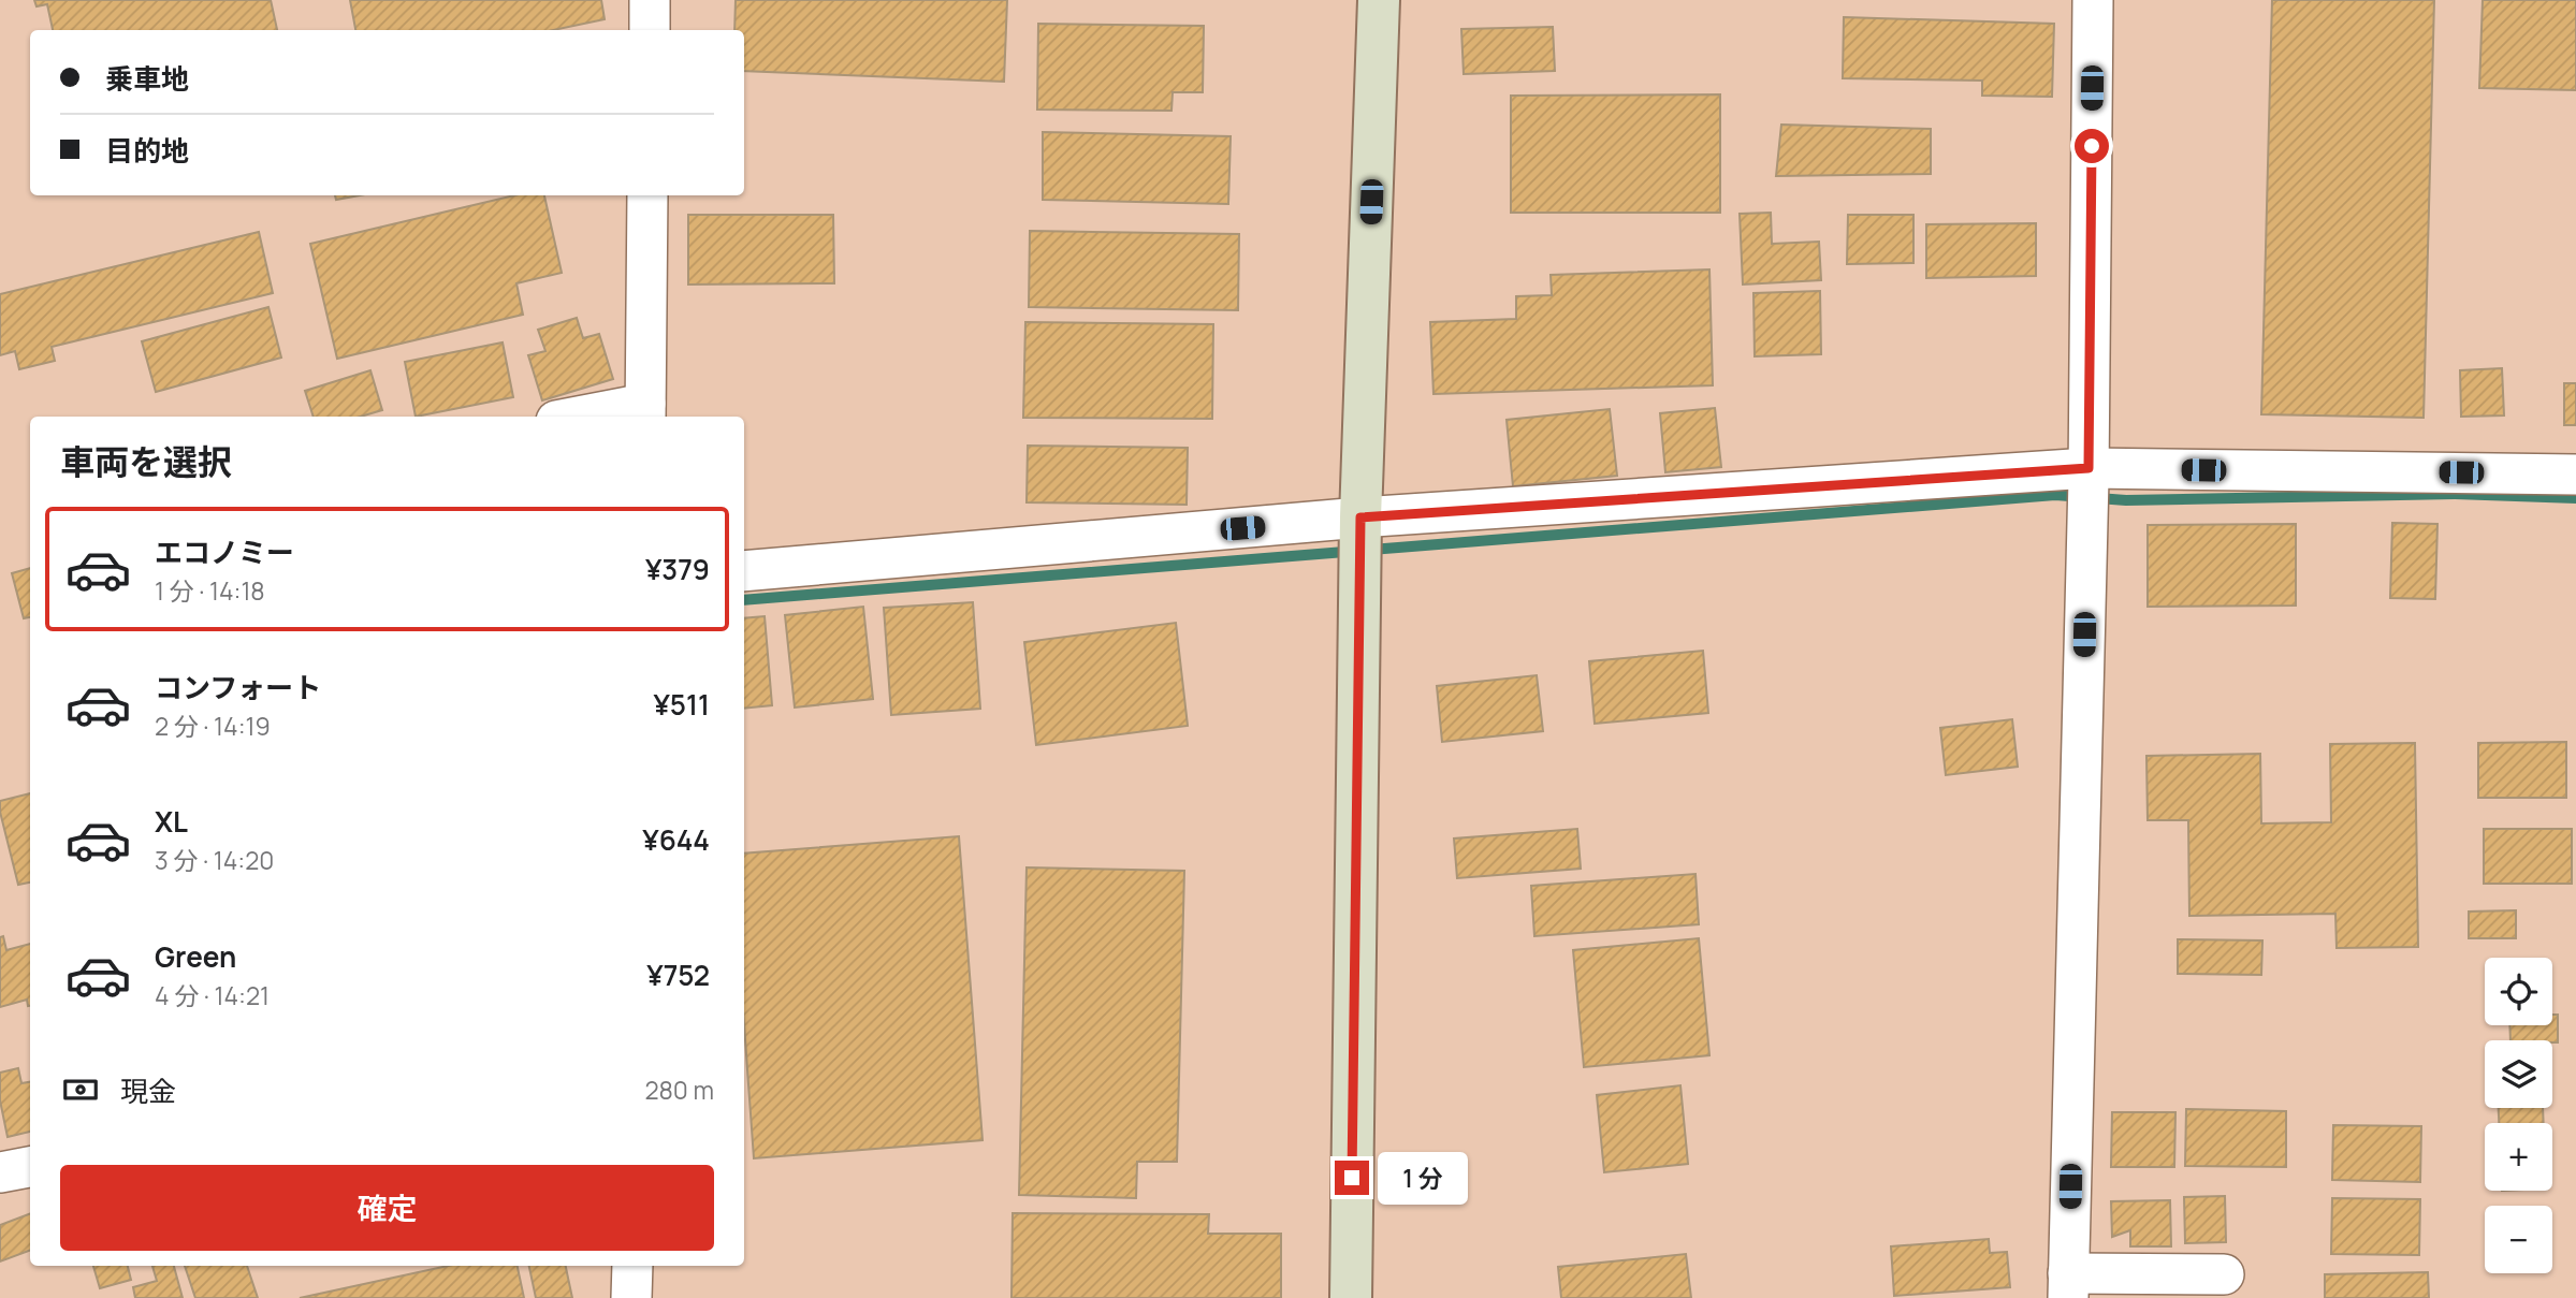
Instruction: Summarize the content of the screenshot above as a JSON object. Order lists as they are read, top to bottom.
{
  "page": {
    "banner": ["乗車地", "目的地"],
    "heading": "車両を選択",
    "list": [
      {
        "name": "エコノミー",
        "note": "1 分 · 14:18",
        "value": "¥379"
      },
      {
        "name": "コンフォート",
        "note": "2 分 · 14:19",
        "value": "¥511"
      },
      {
        "name": "XL",
        "note": "3 分 · 14:20",
        "value": "¥644"
      },
      {
        "name": "Green",
        "note": "4 分 · 14:21",
        "value": "¥752"
      }
    ],
    "map_buttons": ["+", "−"],
    "pay": ["現金", "280 m"],
    "buttons": "確定",
    "bubble": "1 分"
  }
}
